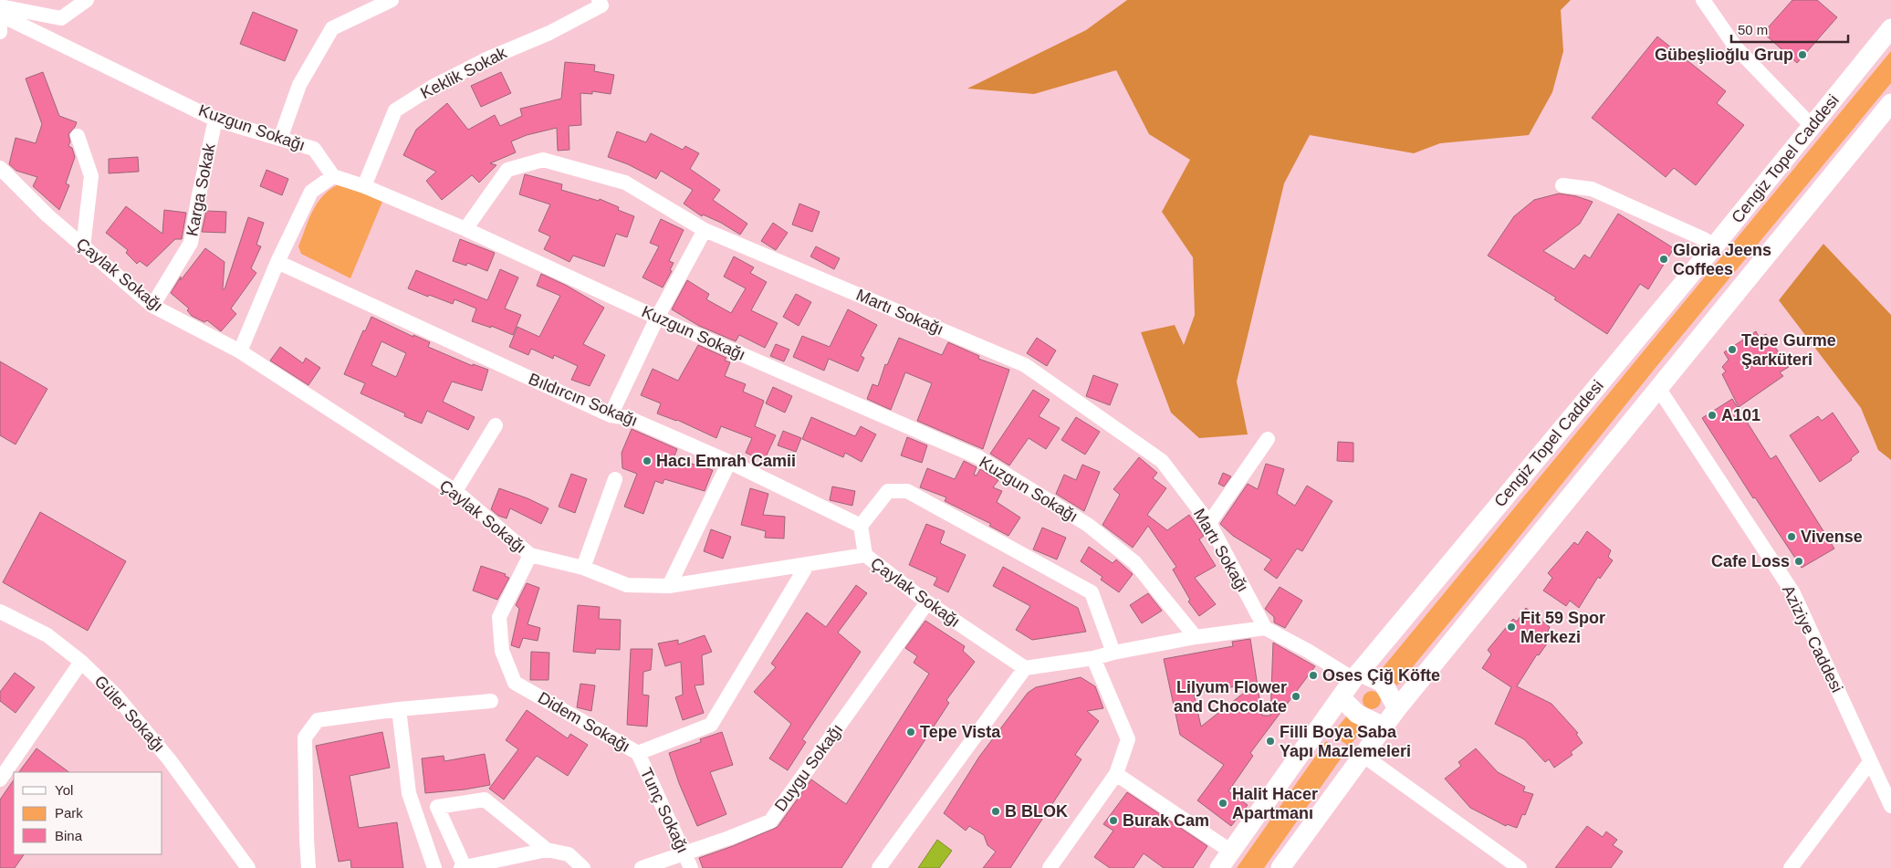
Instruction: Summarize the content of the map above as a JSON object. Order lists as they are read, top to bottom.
{
  "streets": {
    "main road": ["Cengiz Topel Caddesi"],
    "street": [
      "Keklik Sokak",
      "Kuzgun Sokağı",
      "Karga Sokak",
      "Çaylak Sokağı",
      "Martı Sokağı",
      "Bıldırcın Sokağı",
      "Aziziye Caddesi",
      "Güler Sokağı",
      "Didem Sokağı",
      "Duygu Sokağı",
      "Tunç Sokağı"
    ]
  },
  "crossings": [
    ["Keklik Sokak", "Kuzgun Sokağı"],
    ["Kuzgun Sokağı", "Karga Sokak"],
    ["Kuzgun Sokağı", "Martı Sokağı"],
    ["Karga Sokak", "Çaylak Sokağı"],
    ["Çaylak Sokağı", "Didem Sokağı"],
    ["Çaylak Sokağı", "Duygu Sokağı"],
    ["Didem Sokağı", "Tunç Sokağı"],
    ["Duygu Sokağı", "Tunç Sokağı"]
  ],
  "places": [
    "Gübeşlioğlu Grup",
    "Gloria Jeens Coffees",
    "Tepe Gurme Şarküteri",
    "A101",
    "Hacı Emrah Camii",
    "Vivense",
    "Cafe Loss",
    "Fit 59 Spor Merkezi",
    "Oses Çiğ Köfte",
    "Lilyum Flower and Chocolate",
    "Tepe Vista",
    "Filli Boya Saba Yapı Mazlemeleri",
    "Halit Hacer Apartmanı",
    "B BLOK",
    "Burak Cam"
  ],
  "legend": ["Yol", "Park", "Bina"],
  "scale_bar": "50 m"
}
